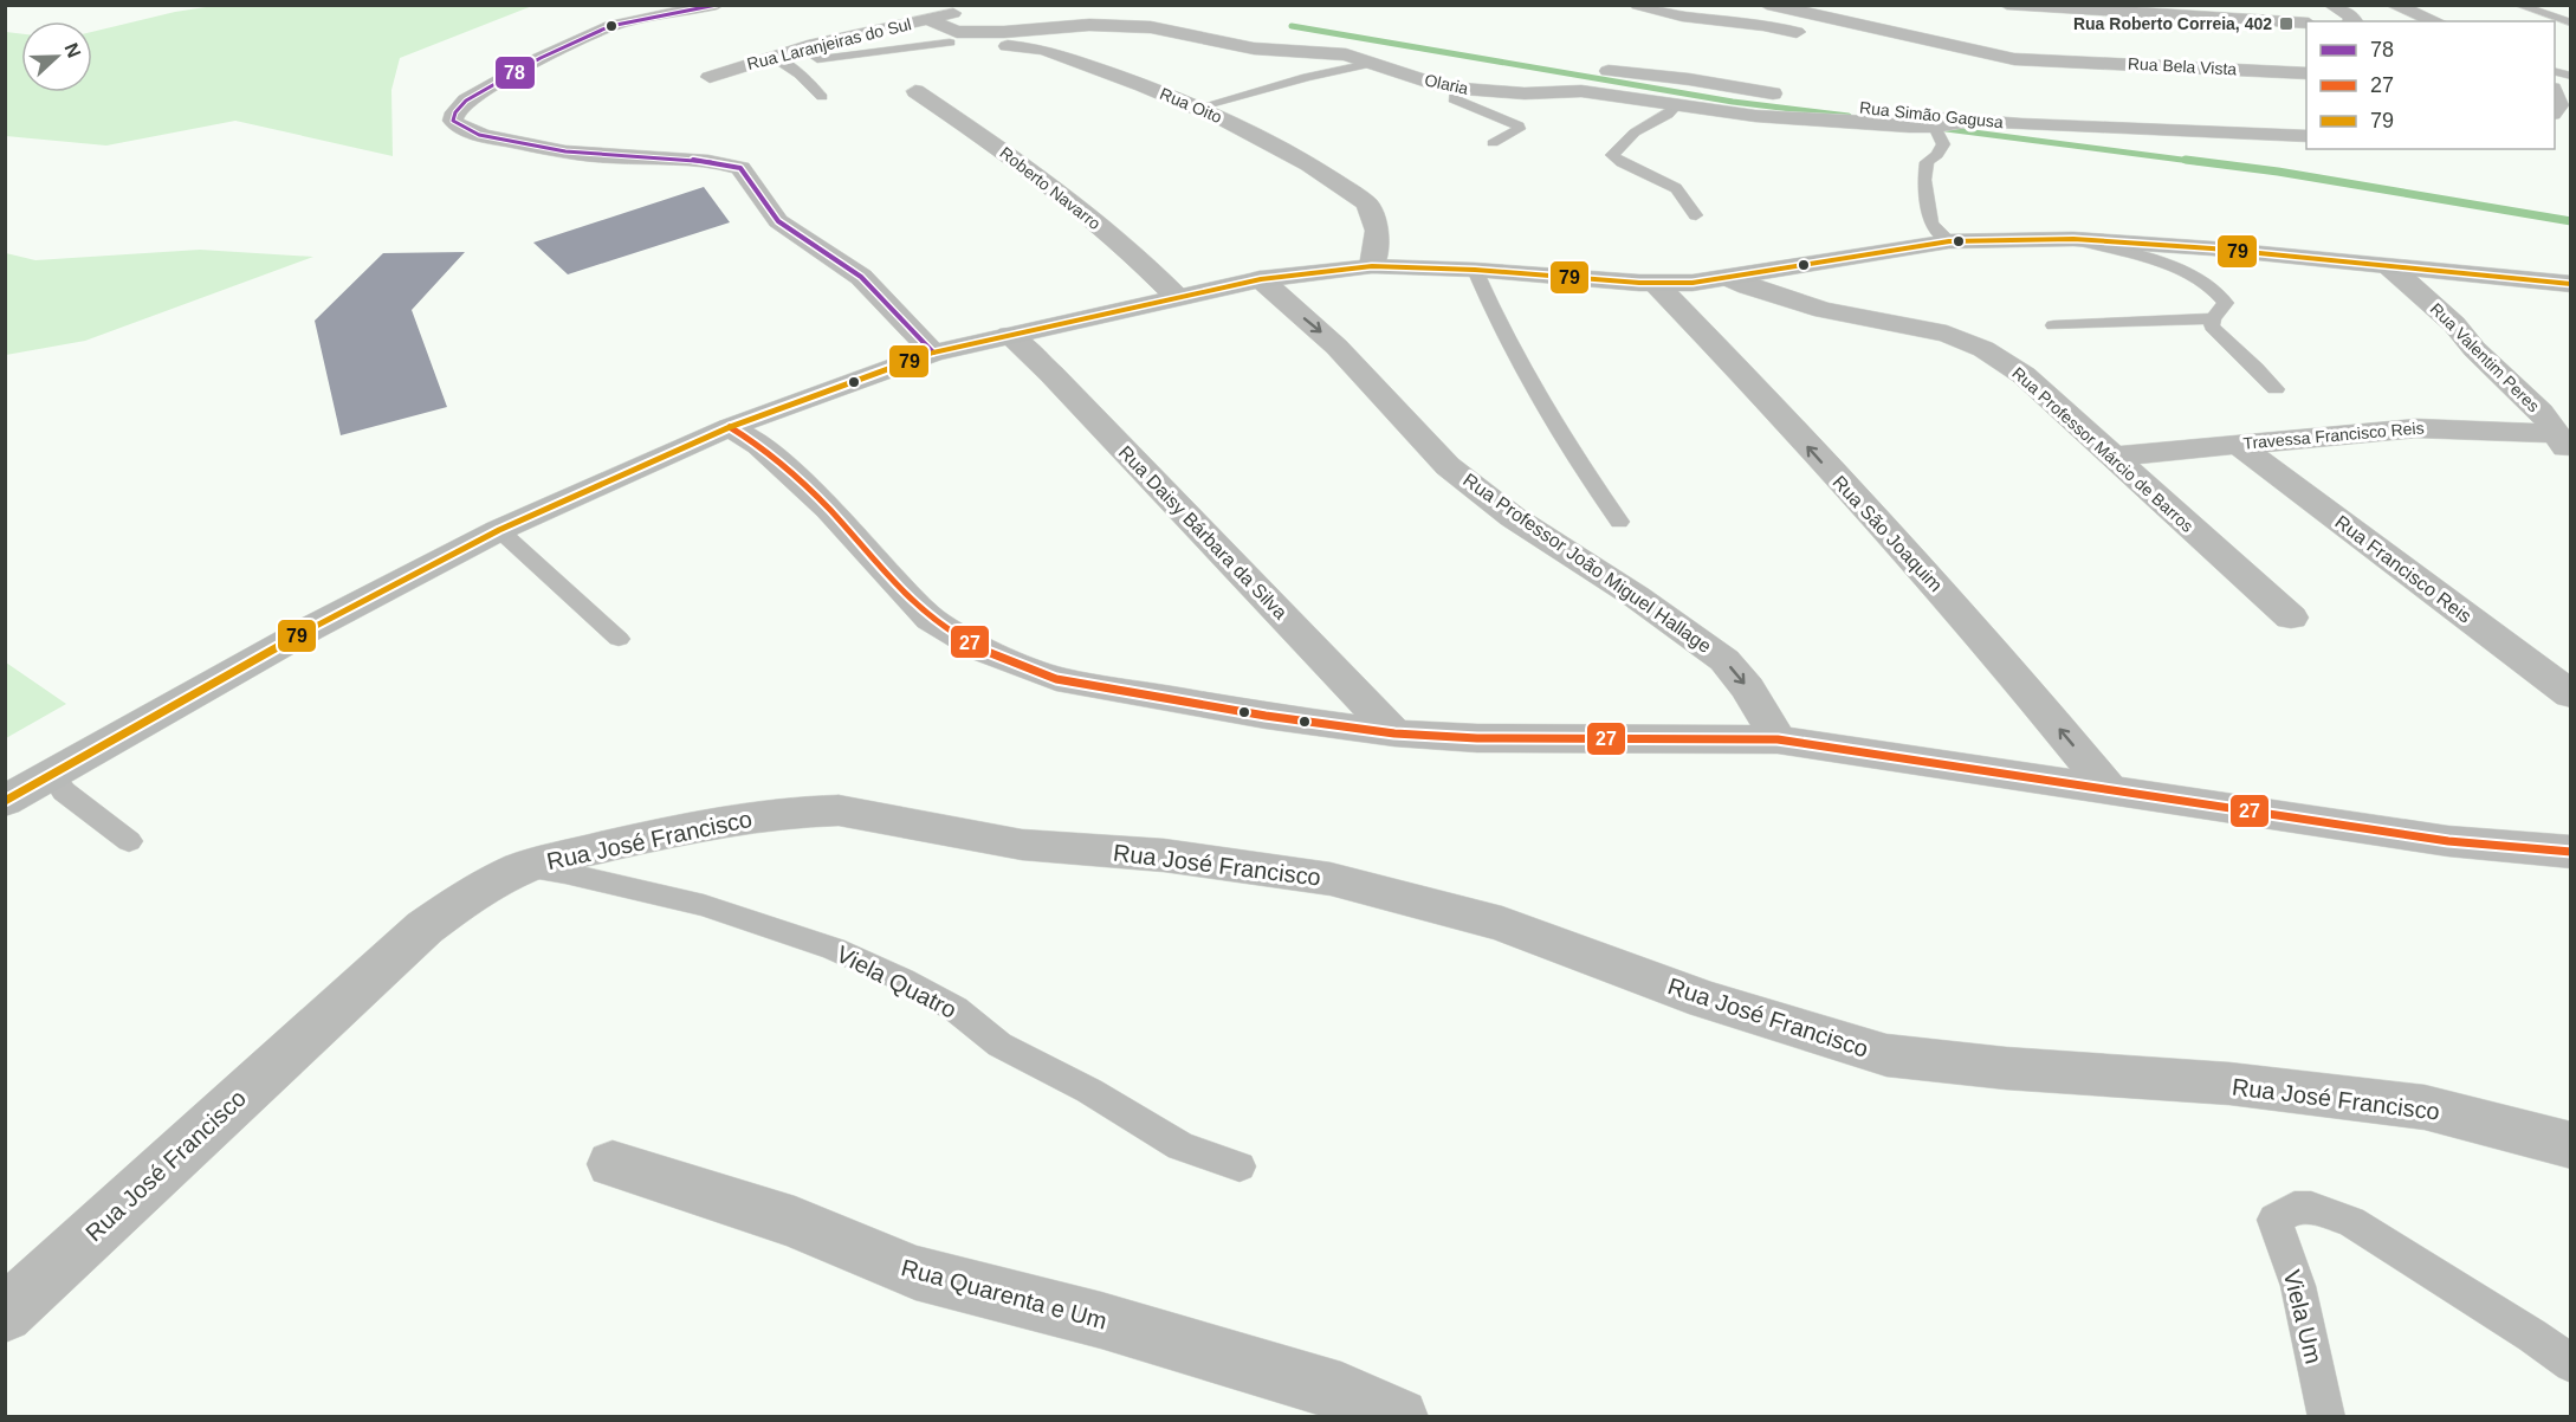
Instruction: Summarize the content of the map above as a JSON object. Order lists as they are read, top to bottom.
{
  "streets": {
    "street": [
      "Rua Laranjeiras do Sul",
      "Rua Bela Vista",
      "Olaria",
      "Rua Oito",
      "Rua Simão Gagusa",
      "Roberto Navarro",
      "Rua Valentim Peres",
      "Travessa Francisco Reis",
      "Rua Professor Márcio de Barros",
      "Rua Daisy Bárbara da Silva",
      "Rua São Joaquim",
      "Rua Professor João Miguel Hallage",
      "Rua Francisco Reis",
      "Rua José Francisco",
      "Rua Quarenta e Um"
    ],
    "lane": ["Viela Quatro", "Viela Um"]
  },
  "crossings": [
    ["Rua Laranjeiras do Sul", "Olaria"],
    ["Olaria", "Rua Oito"],
    ["Olaria", "Rua Simão Gagusa"],
    ["Rua Valentim Peres", "Travessa Francisco Reis"],
    ["Travessa Francisco Reis", "Rua Professor Márcio de Barros"],
    ["Travessa Francisco Reis", "Rua Francisco Reis"],
    ["Rua José Francisco", "Viela Quatro"]
  ],
  "one_way": ["Rua São Joaquim", "Rua Professor João Miguel Hallage"],
  "places": {
    "transit": ["Rua Roberto Correia, 402"]
  },
  "lines": ["transit line 78", "transit line 79", "transit line 27"],
  "legend": ["78", "27", "79"],
  "north": "right"
}
